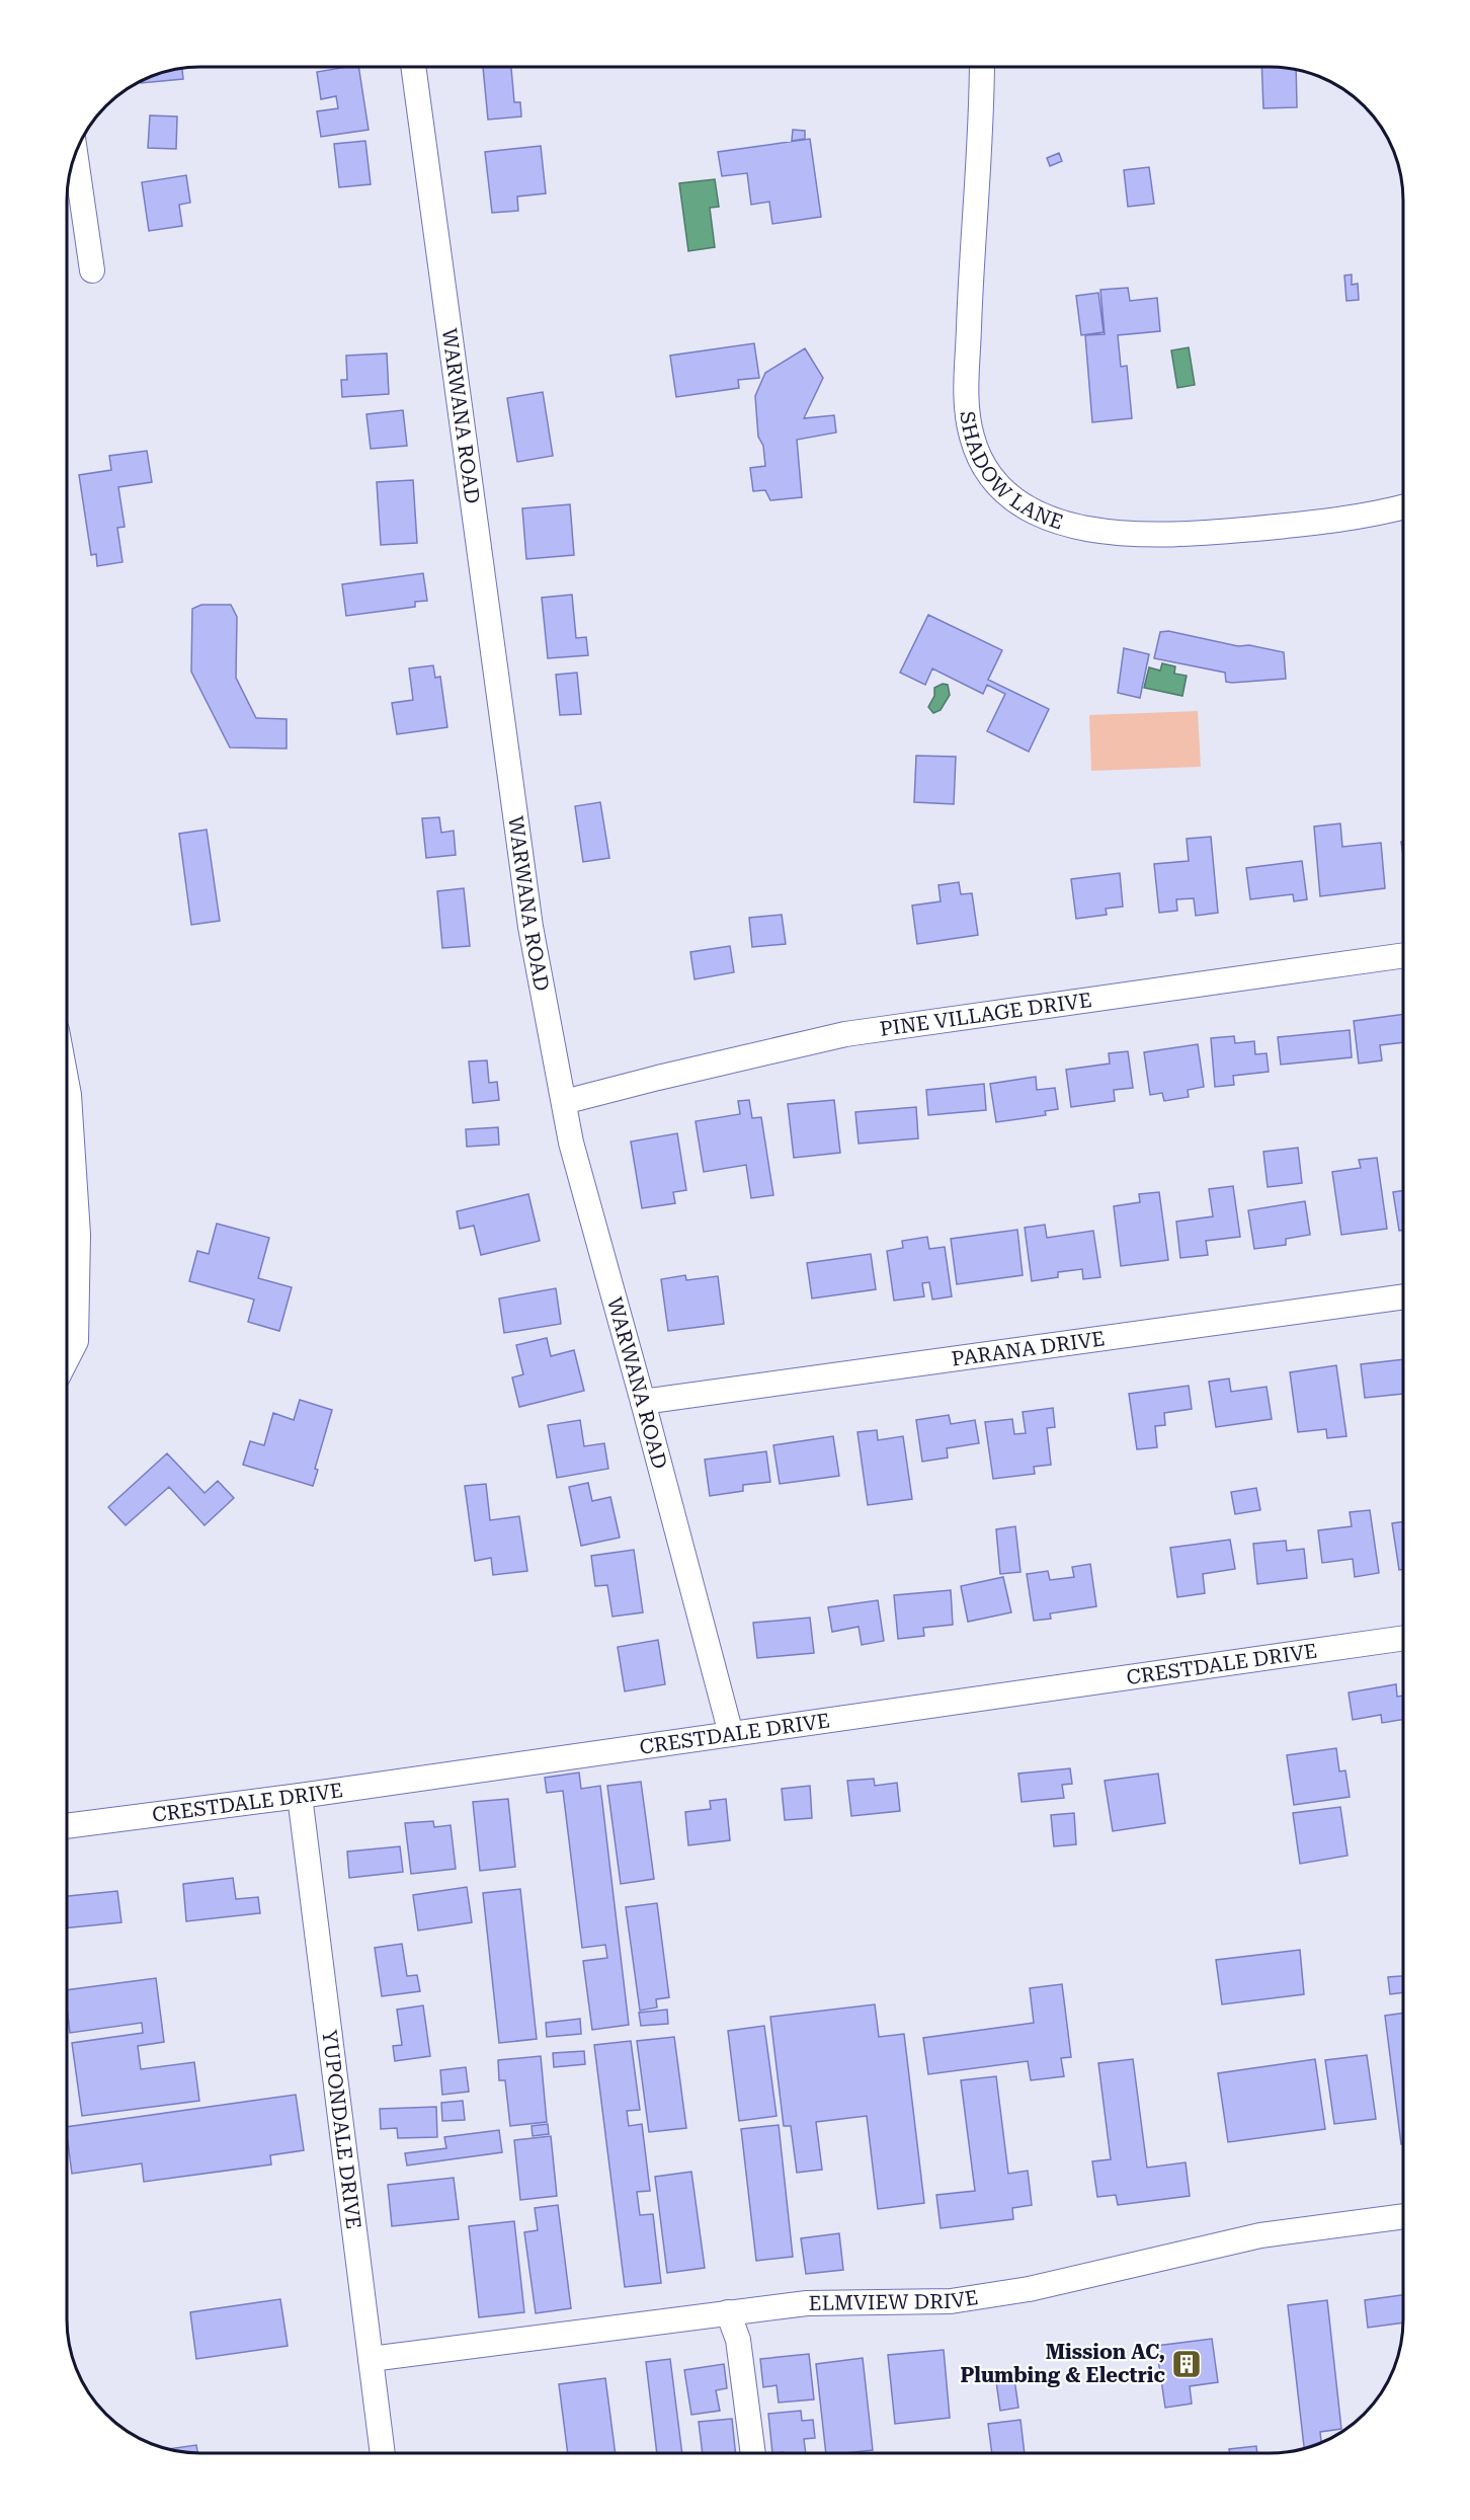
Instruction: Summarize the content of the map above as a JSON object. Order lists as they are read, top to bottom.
{
  "streets": {
    "street": [
      "WARWANA ROAD",
      "SHADOW LANE",
      "PINE VILLAGE DRIVE",
      "PARANA DRIVE",
      "CRESTDALE DRIVE",
      "YUPONDALE DRIVE",
      "ELMVIEW DRIVE"
    ]
  },
  "crossings": [
    ["WARWANA ROAD", "PINE VILLAGE DRIVE"],
    ["WARWANA ROAD", "PARANA DRIVE"],
    ["WARWANA ROAD", "CRESTDALE DRIVE"],
    ["CRESTDALE DRIVE", "YUPONDALE DRIVE"],
    ["YUPONDALE DRIVE", "ELMVIEW DRIVE"]
  ],
  "places": {
    "building": ["Mission AC, Plumbing & Electric"]
  }
}
